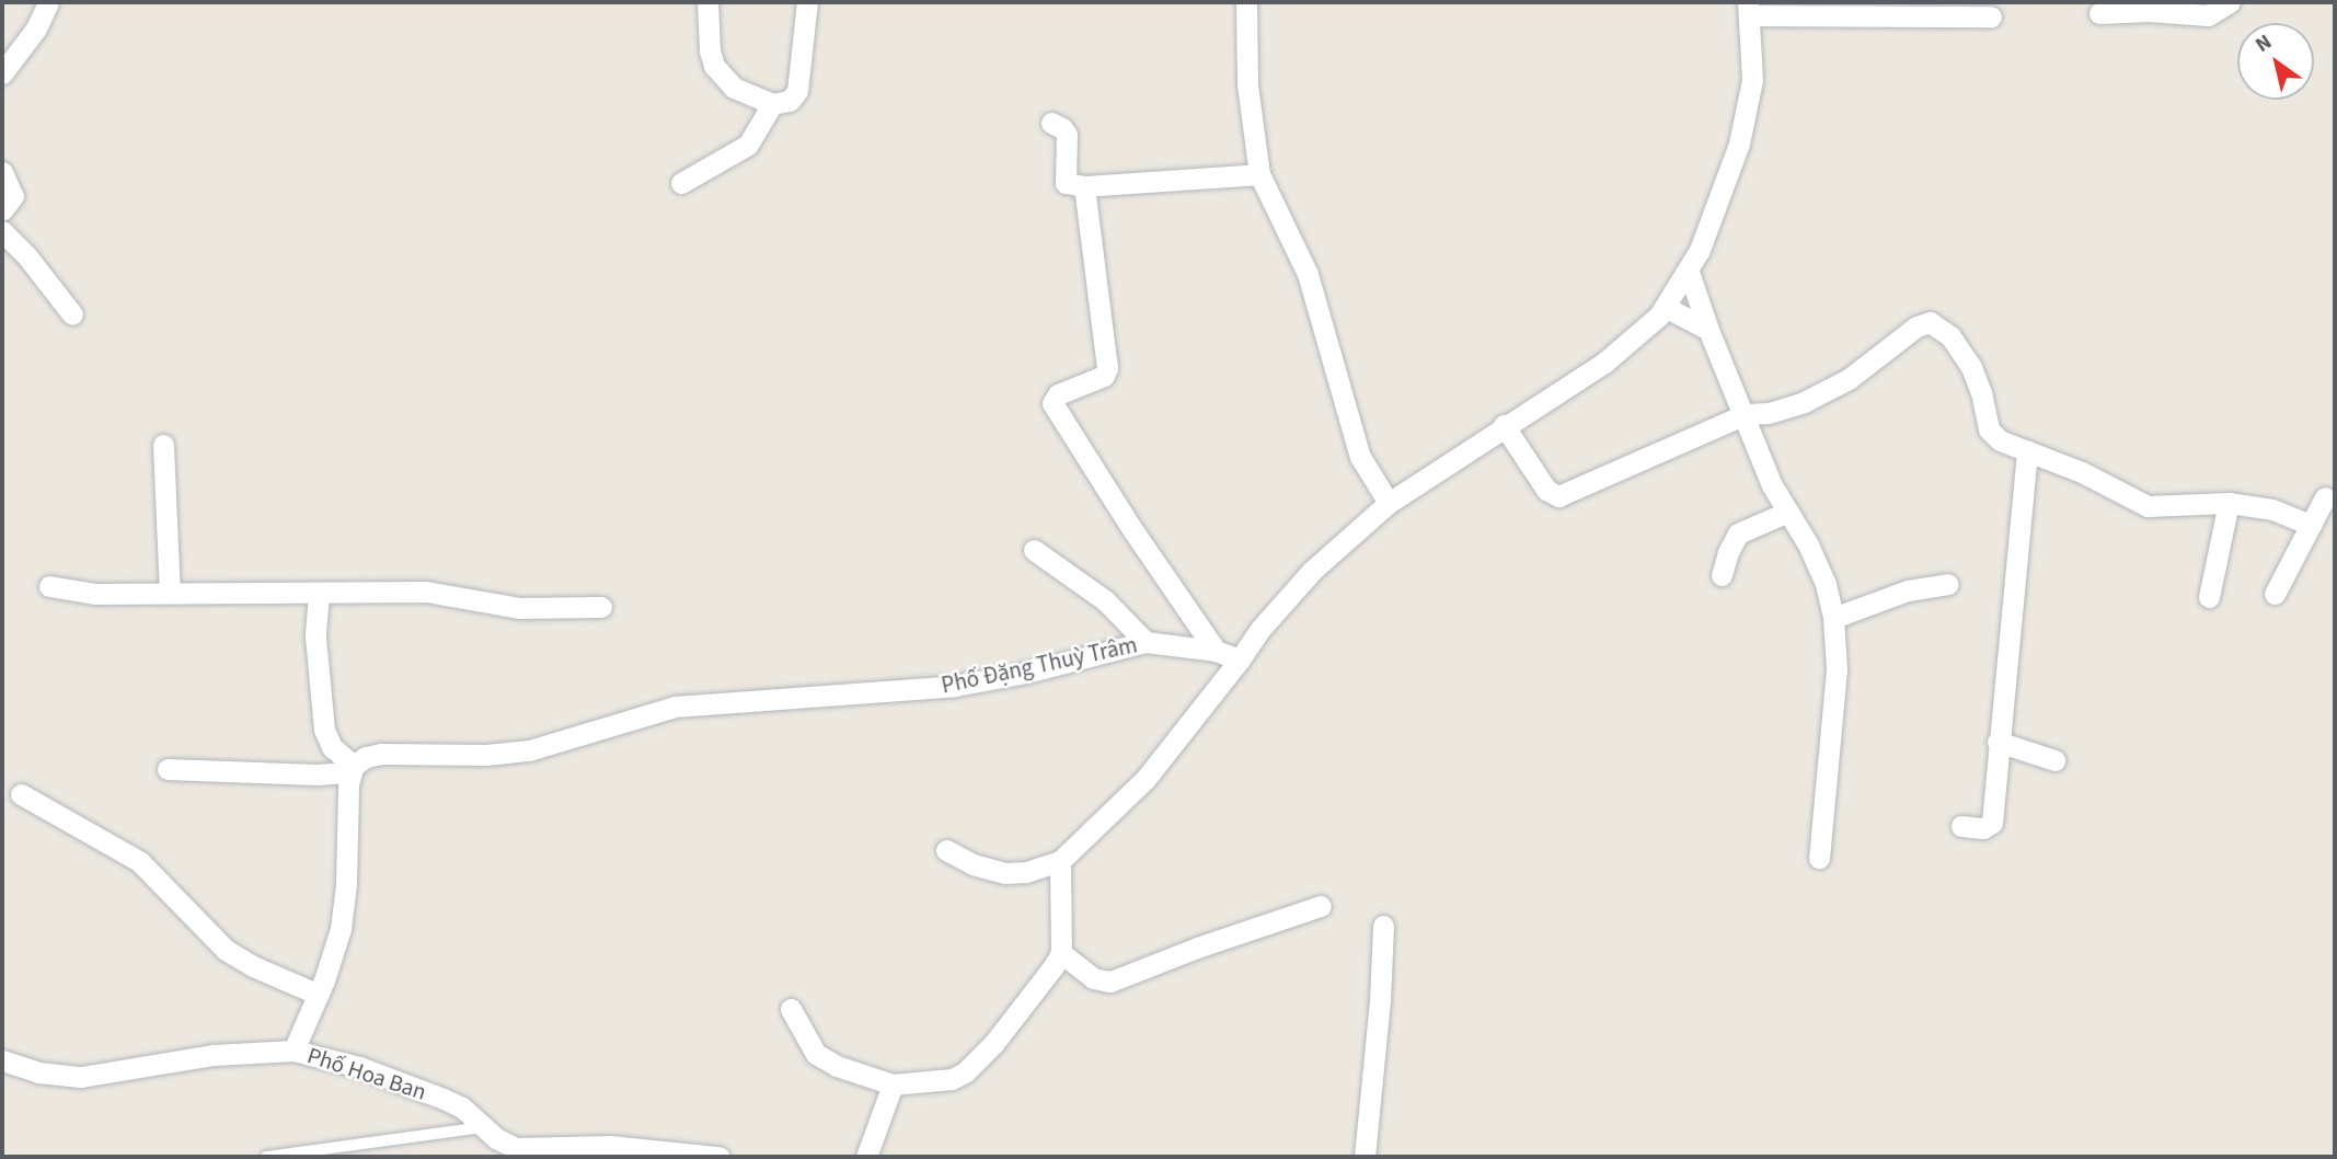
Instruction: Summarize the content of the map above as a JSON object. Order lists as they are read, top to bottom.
{
  "streets": {
    "street": ["Phố Đặng Thuỳ Trâm", "Phố Hoa Ban"]
  },
  "north": "top left"
}
